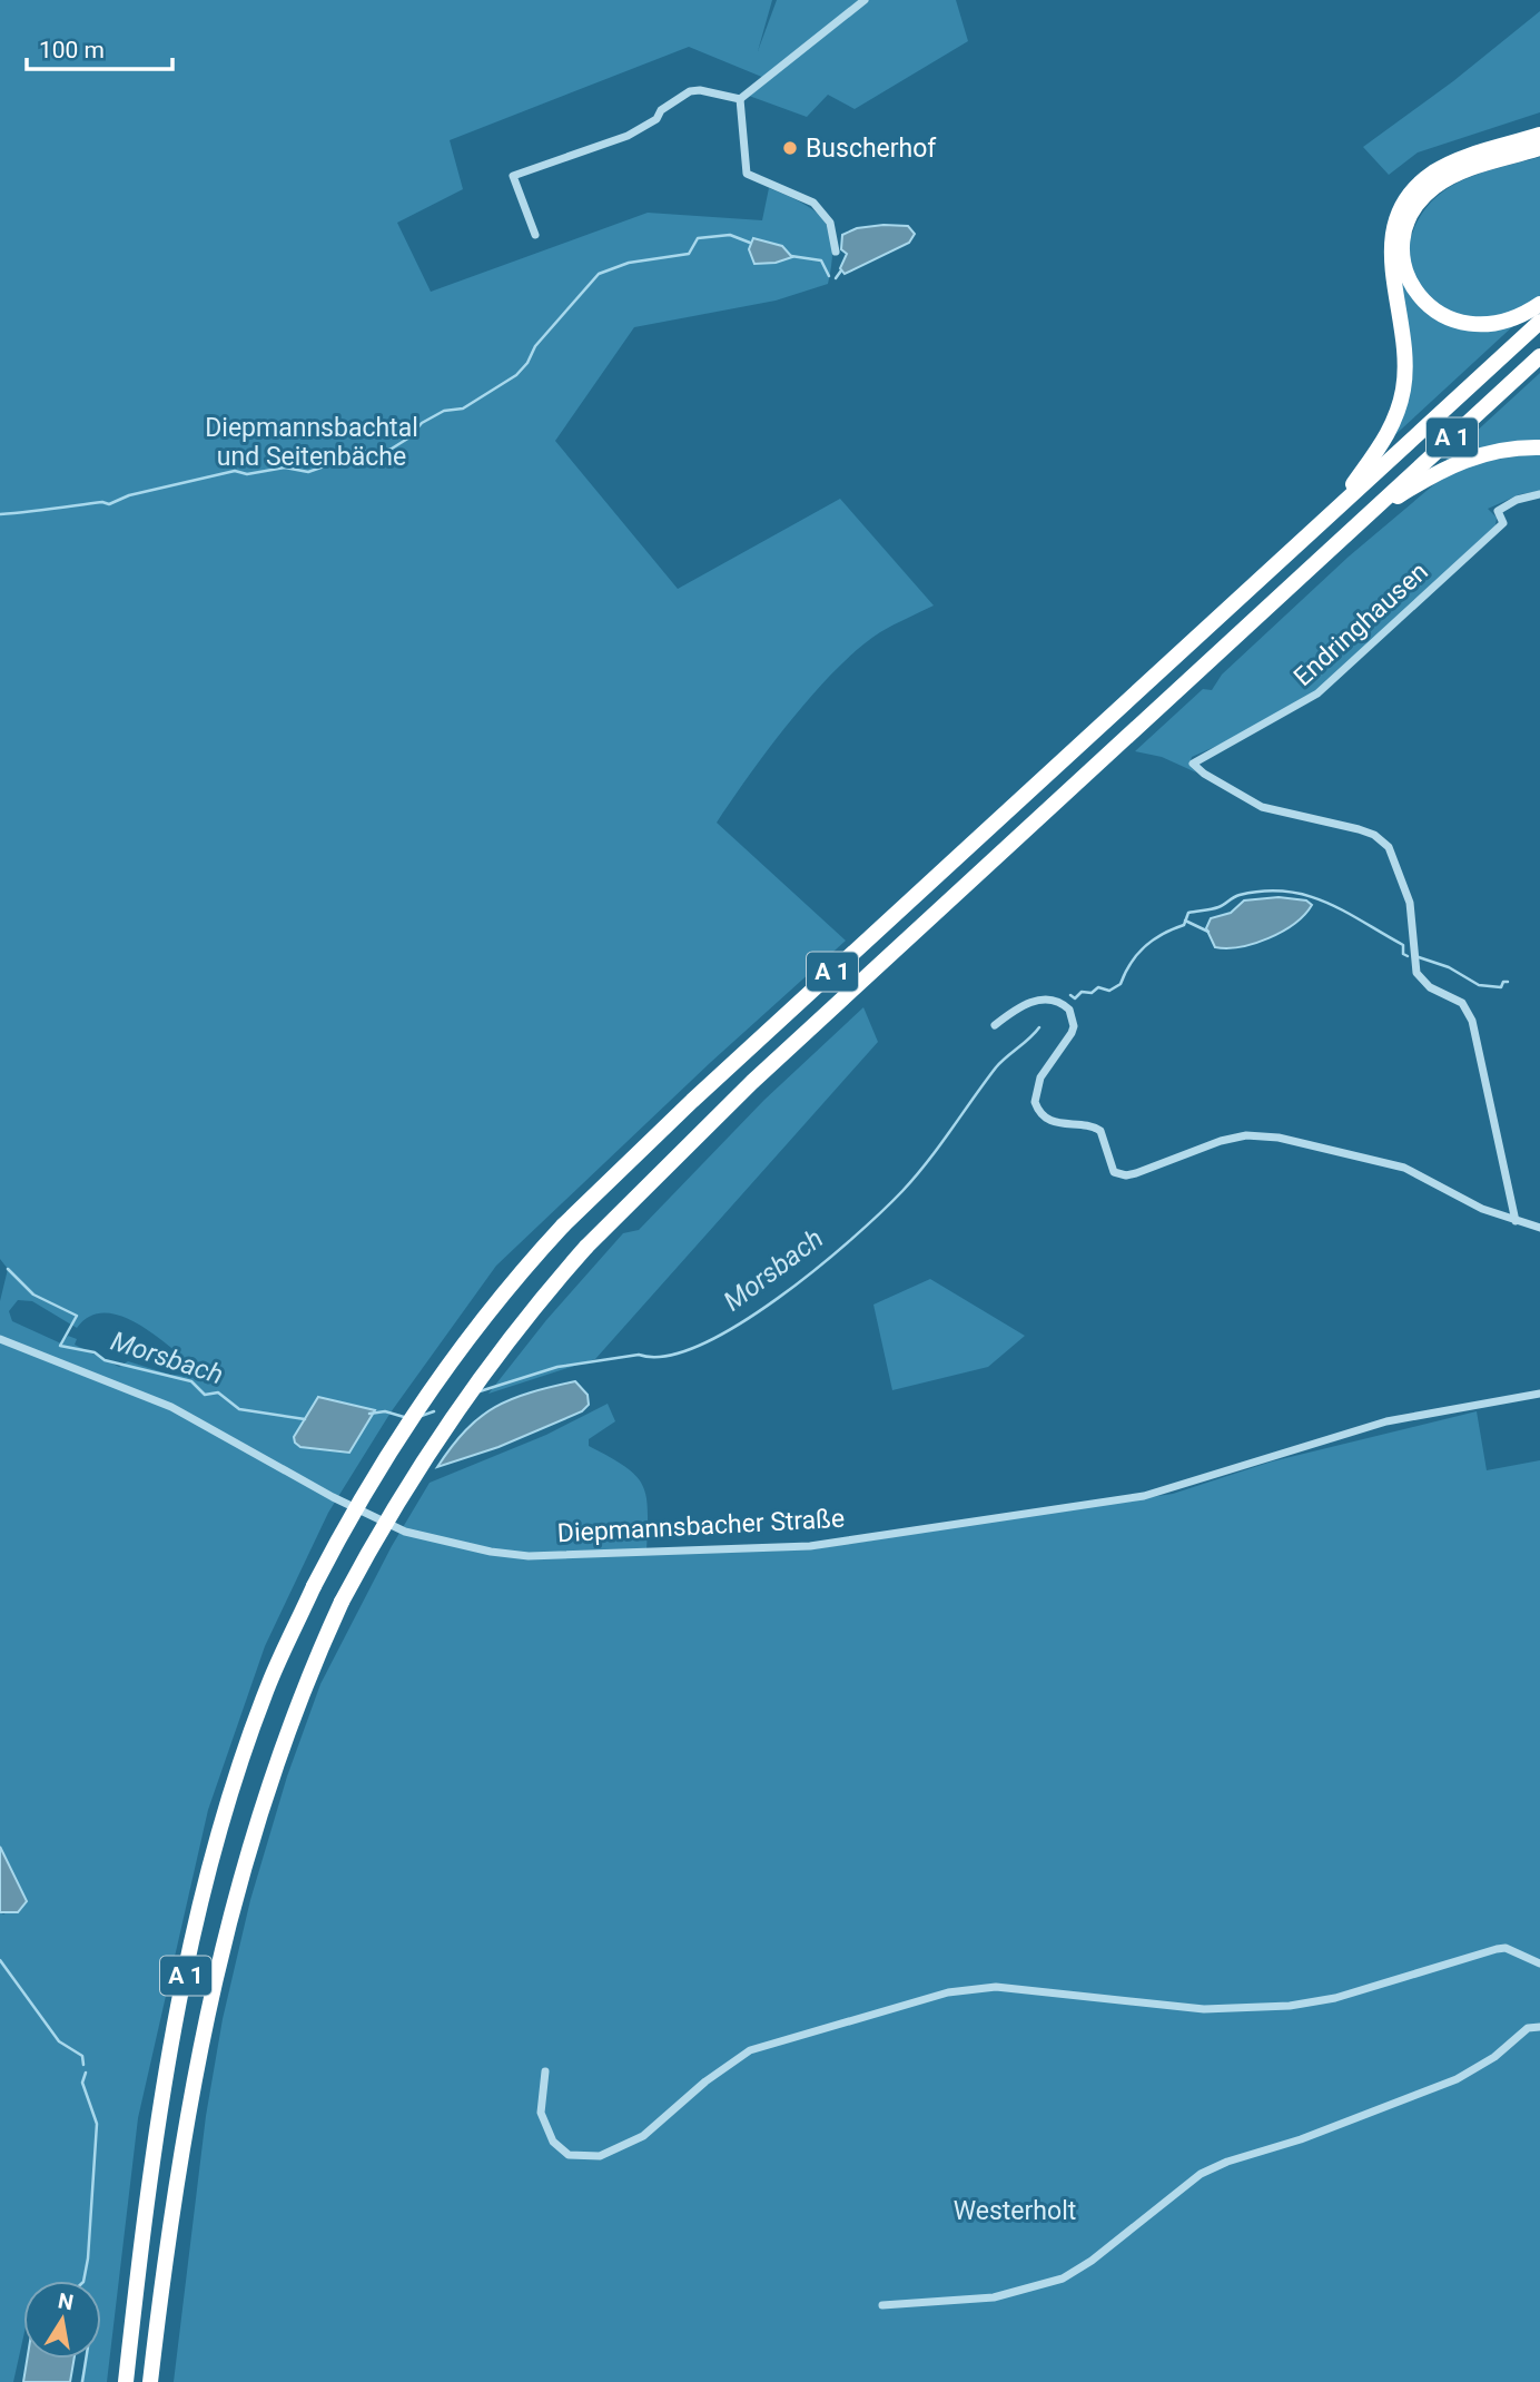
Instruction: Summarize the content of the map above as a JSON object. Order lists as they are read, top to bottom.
{
  "streets": {
    "highway": ["A 1"],
    "street": ["Endringhausen", "Diepmannsbacher Straße"]
  },
  "water": ["Morsbach"],
  "parks": ["Diepmannsbachtal und Seitenbäche", "Westerholt"],
  "places": ["Buscherhof"],
  "scale_bar": "100 m",
  "north": "top"
}
